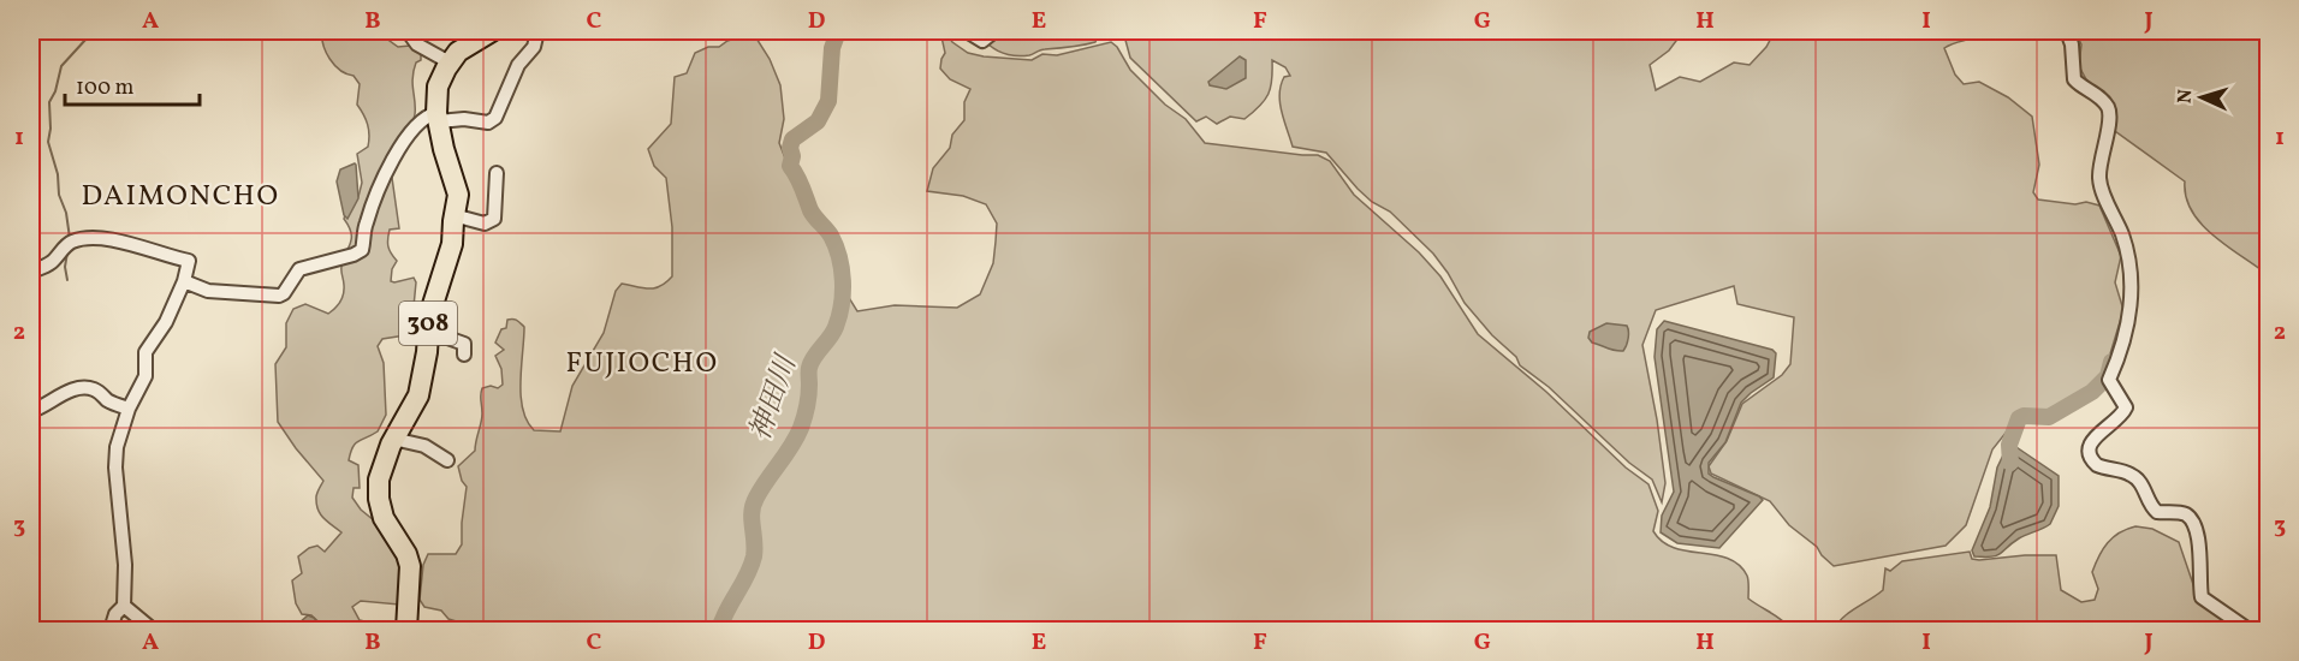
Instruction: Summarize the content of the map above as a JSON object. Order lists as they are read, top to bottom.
{
  "streets": {
    "highway": ["308"]
  },
  "districts": ["DAIMONCHO", "FUJIOCHO"],
  "water": ["神田川"],
  "scale_bar": "100 m",
  "north": "left",
  "grid": {
    "columns": [
      "A",
      "B",
      "C",
      "D",
      "E",
      "F",
      "G",
      "H",
      "I",
      "J"
    ],
    "rows": ["1", "2", "3"]
  }
}
